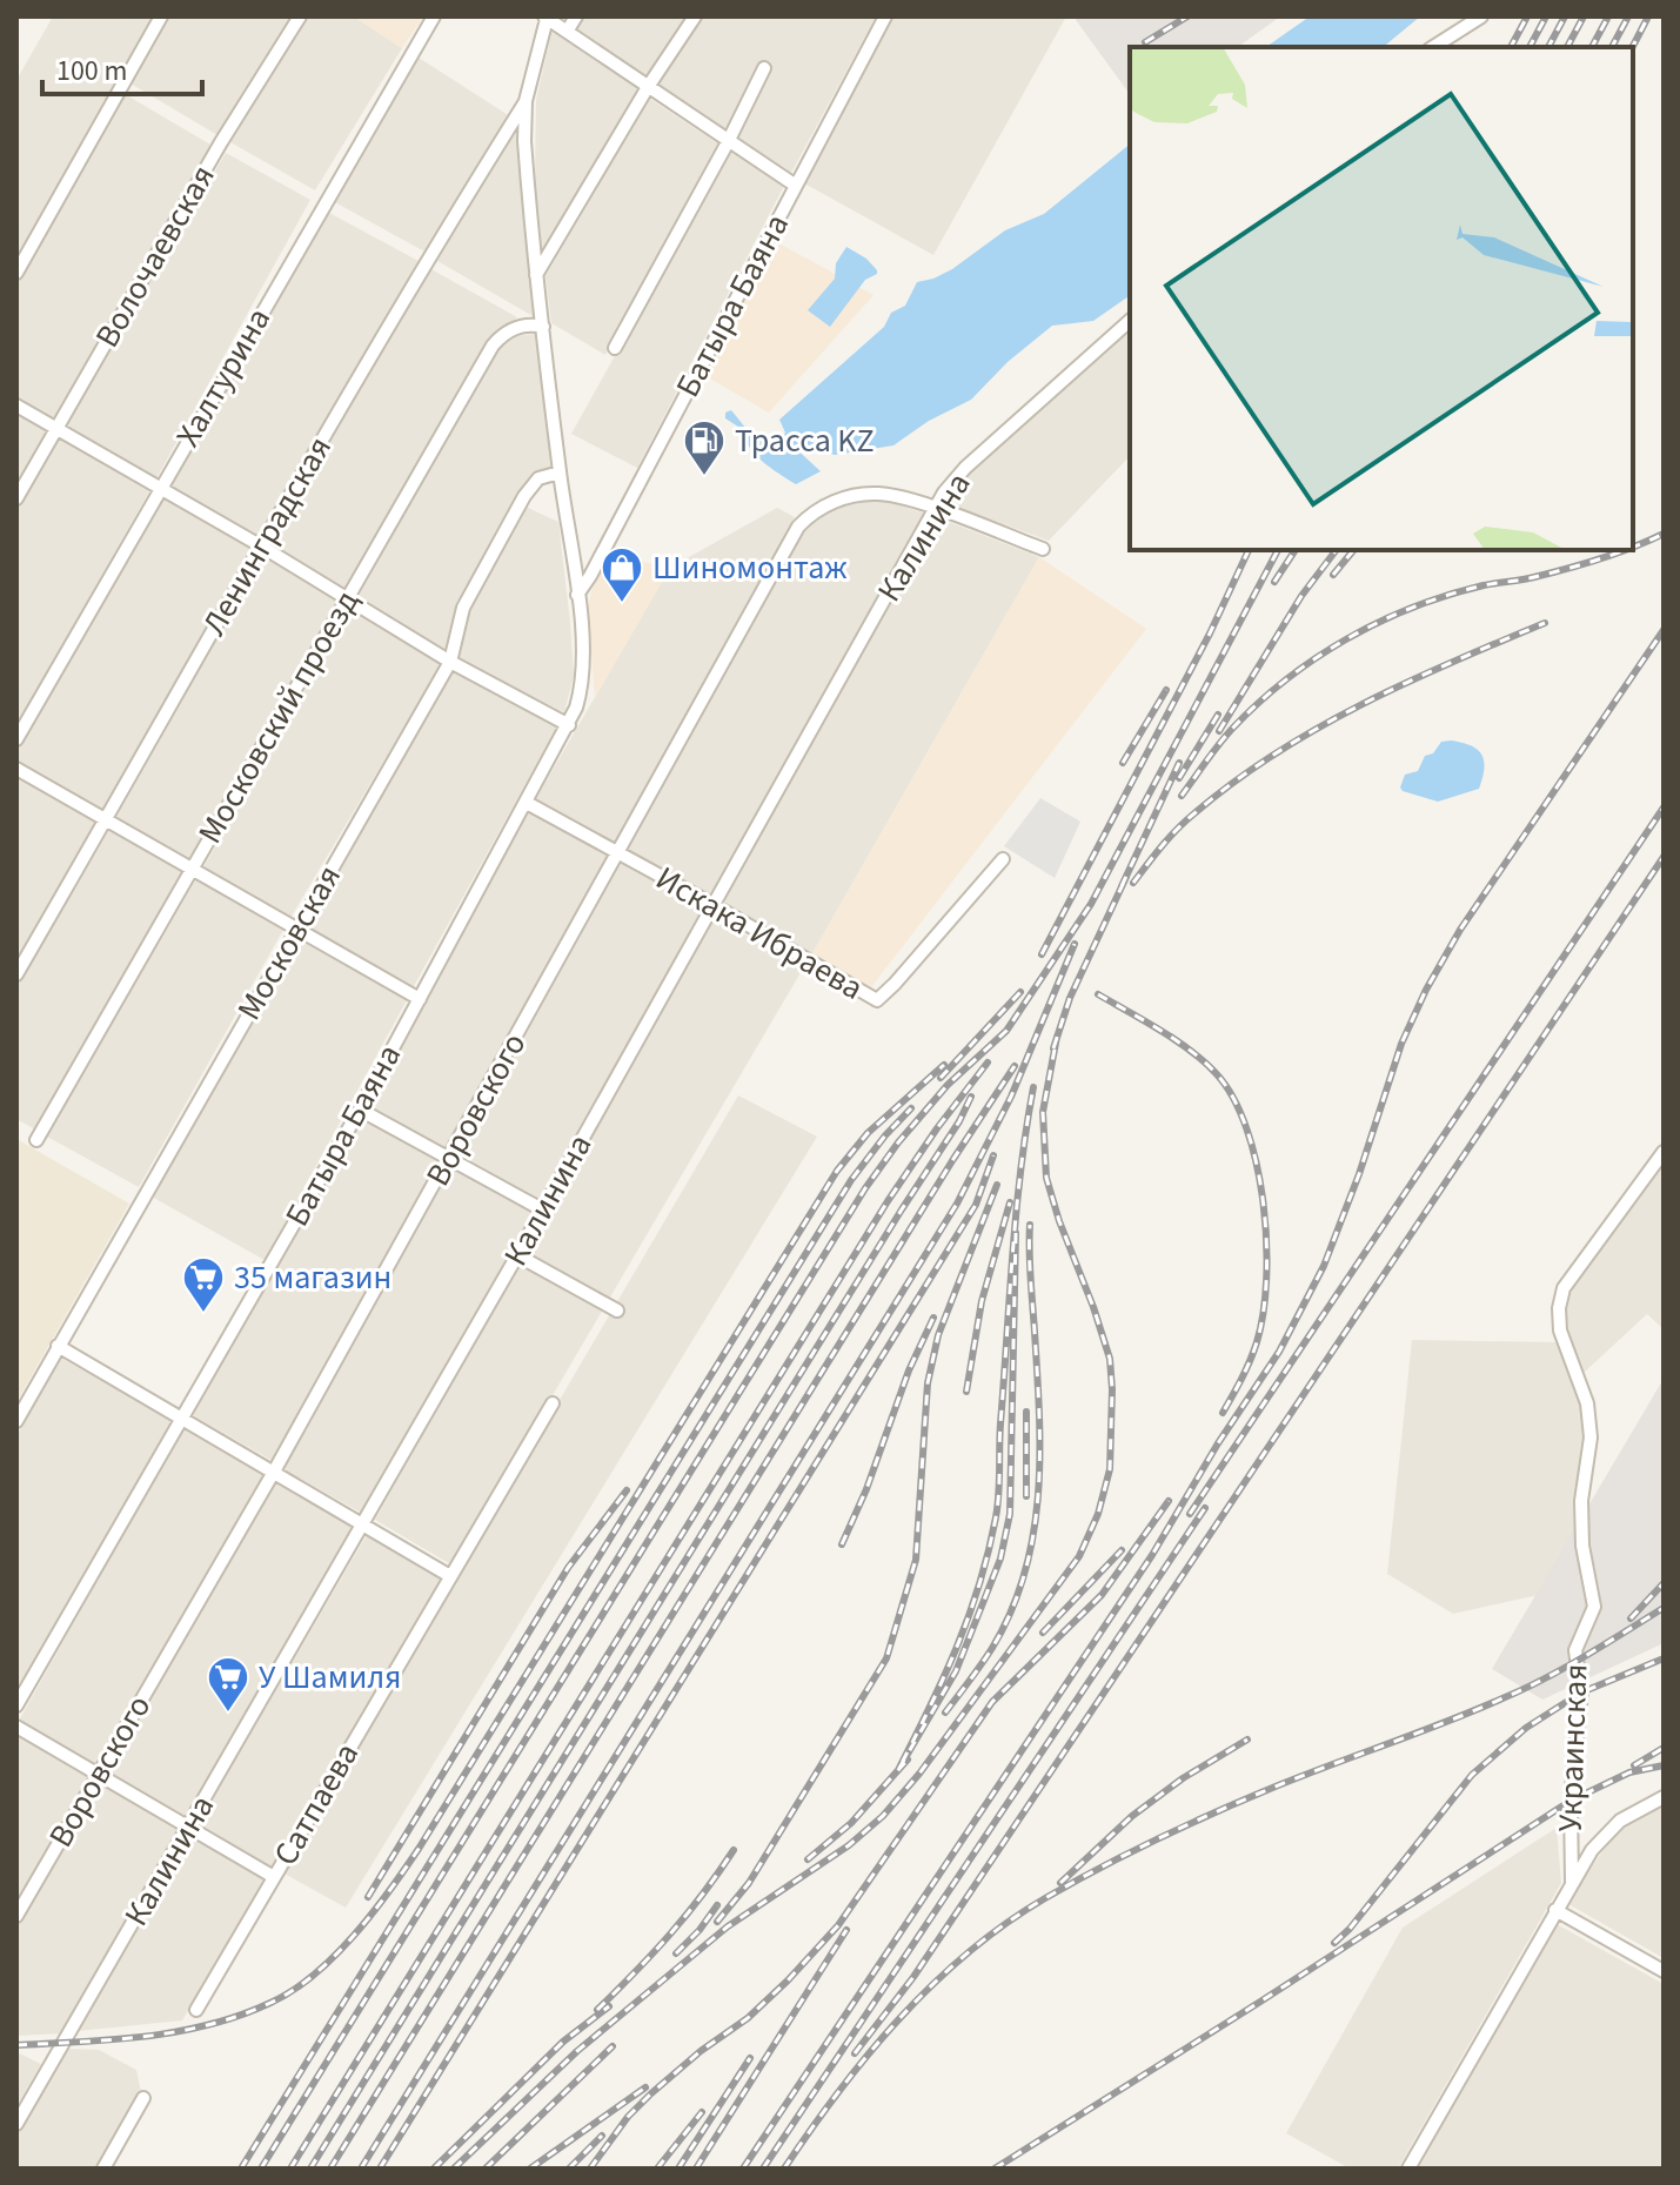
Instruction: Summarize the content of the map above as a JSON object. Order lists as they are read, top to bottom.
{
  "streets": {
    "street": [
      "Волочаевская",
      "Батыра Баяна",
      "Халтурина",
      "Ленинградская",
      "Калинина",
      "Московский проезд",
      "Искака Ибраева",
      "Московская",
      "Воровского",
      "Украинская",
      "Сатпаева"
    ]
  },
  "crossings": [
    ["Батыра Баяна", "Ленинградская"],
    ["Батыра Баяна", "Московский проезд"],
    ["Батыра Баяна", "Искака Ибраева"],
    ["Батыра Баяна", "Московская"],
    ["Калинина", "Искака Ибраева"],
    ["Калинина", "Воровского"],
    ["Искака Ибраева", "Воровского"]
  ],
  "places": {
    "fuel station": ["Трасса KZ"],
    "shop": ["Шиномонтаж"],
    "supermarket": ["35 магазин", "У Шамиля"]
  },
  "scale_bar": "100 m"
}
